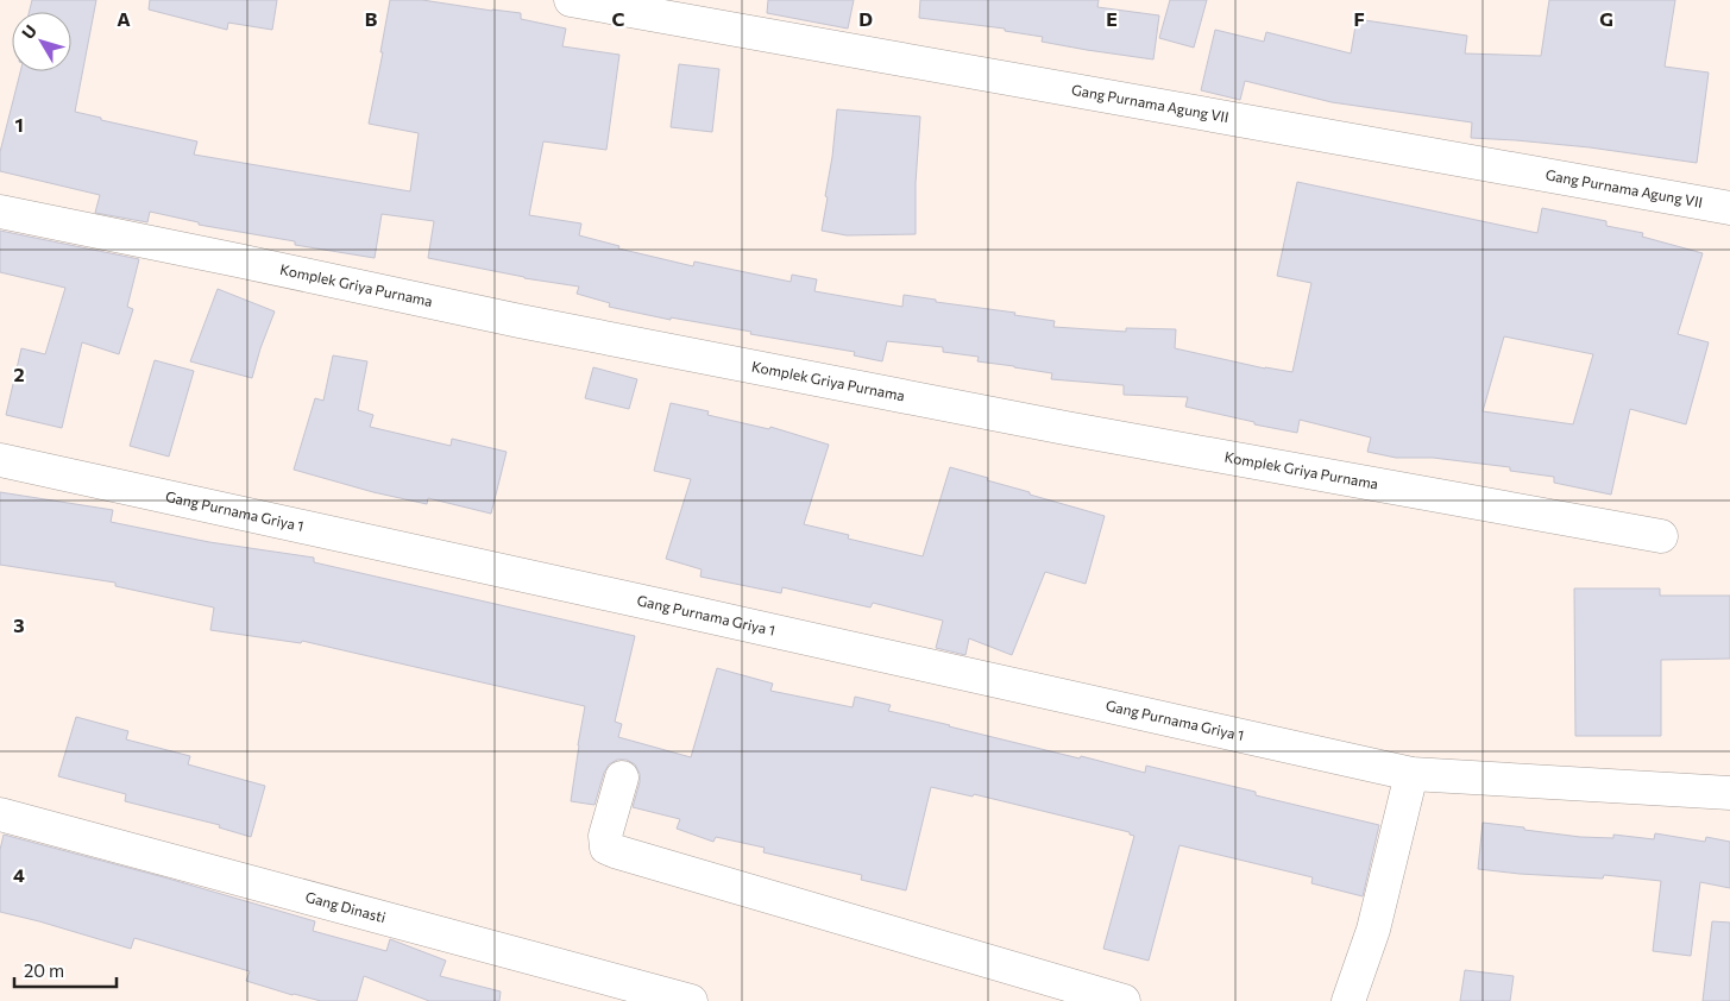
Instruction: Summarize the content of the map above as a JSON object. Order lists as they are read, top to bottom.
{
  "streets": {
    "street": [
      "Gang Purnama Agung VII",
      "Komplek Griya Purnama",
      "Gang Purnama Griya 1",
      "Gang Dinasti"
    ]
  },
  "scale_bar": "20 m",
  "north": "top left",
  "grid": {
    "columns": [
      "A",
      "B",
      "C",
      "D",
      "E",
      "F",
      "G"
    ],
    "rows": [
      "1",
      "2",
      "3",
      "4"
    ]
  }
}
